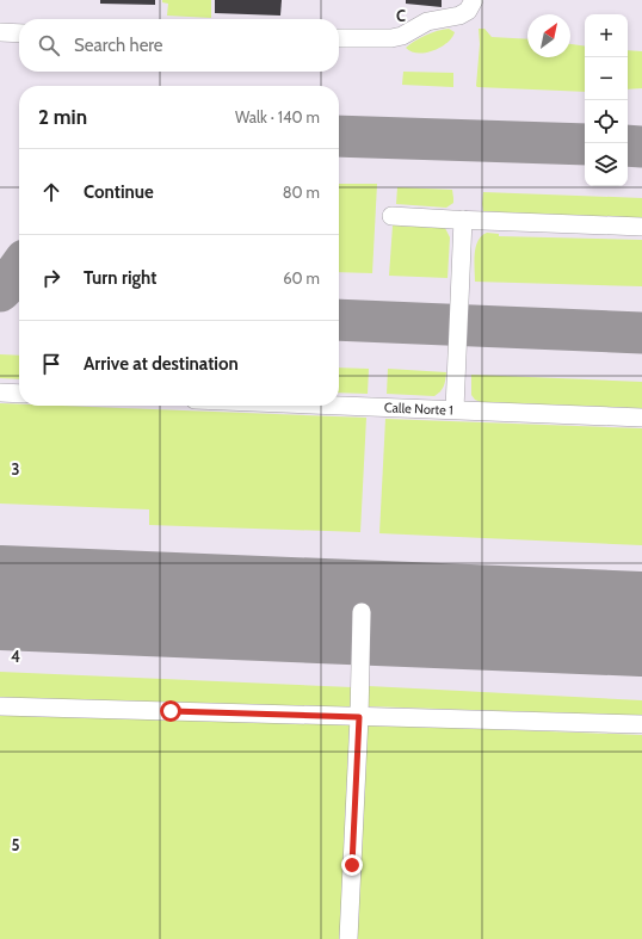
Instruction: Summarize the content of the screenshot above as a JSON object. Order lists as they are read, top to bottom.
{
  "streets": {
    "lane": ["Calle Norte 1"]
  },
  "north": "top right",
  "page": {
    "map_buttons": ["+", "−"],
    "search": "Search here",
    "heading": ["2 min", "Walk · 140 m"],
    "list": [
      ["Continue", "80 m"],
      ["Turn right", "60 m"],
      "Arrive at destination"
    ]
  },
  "grid": {
    "columns": ["C"],
    "rows": ["3", "4", "5"]
  }
}
